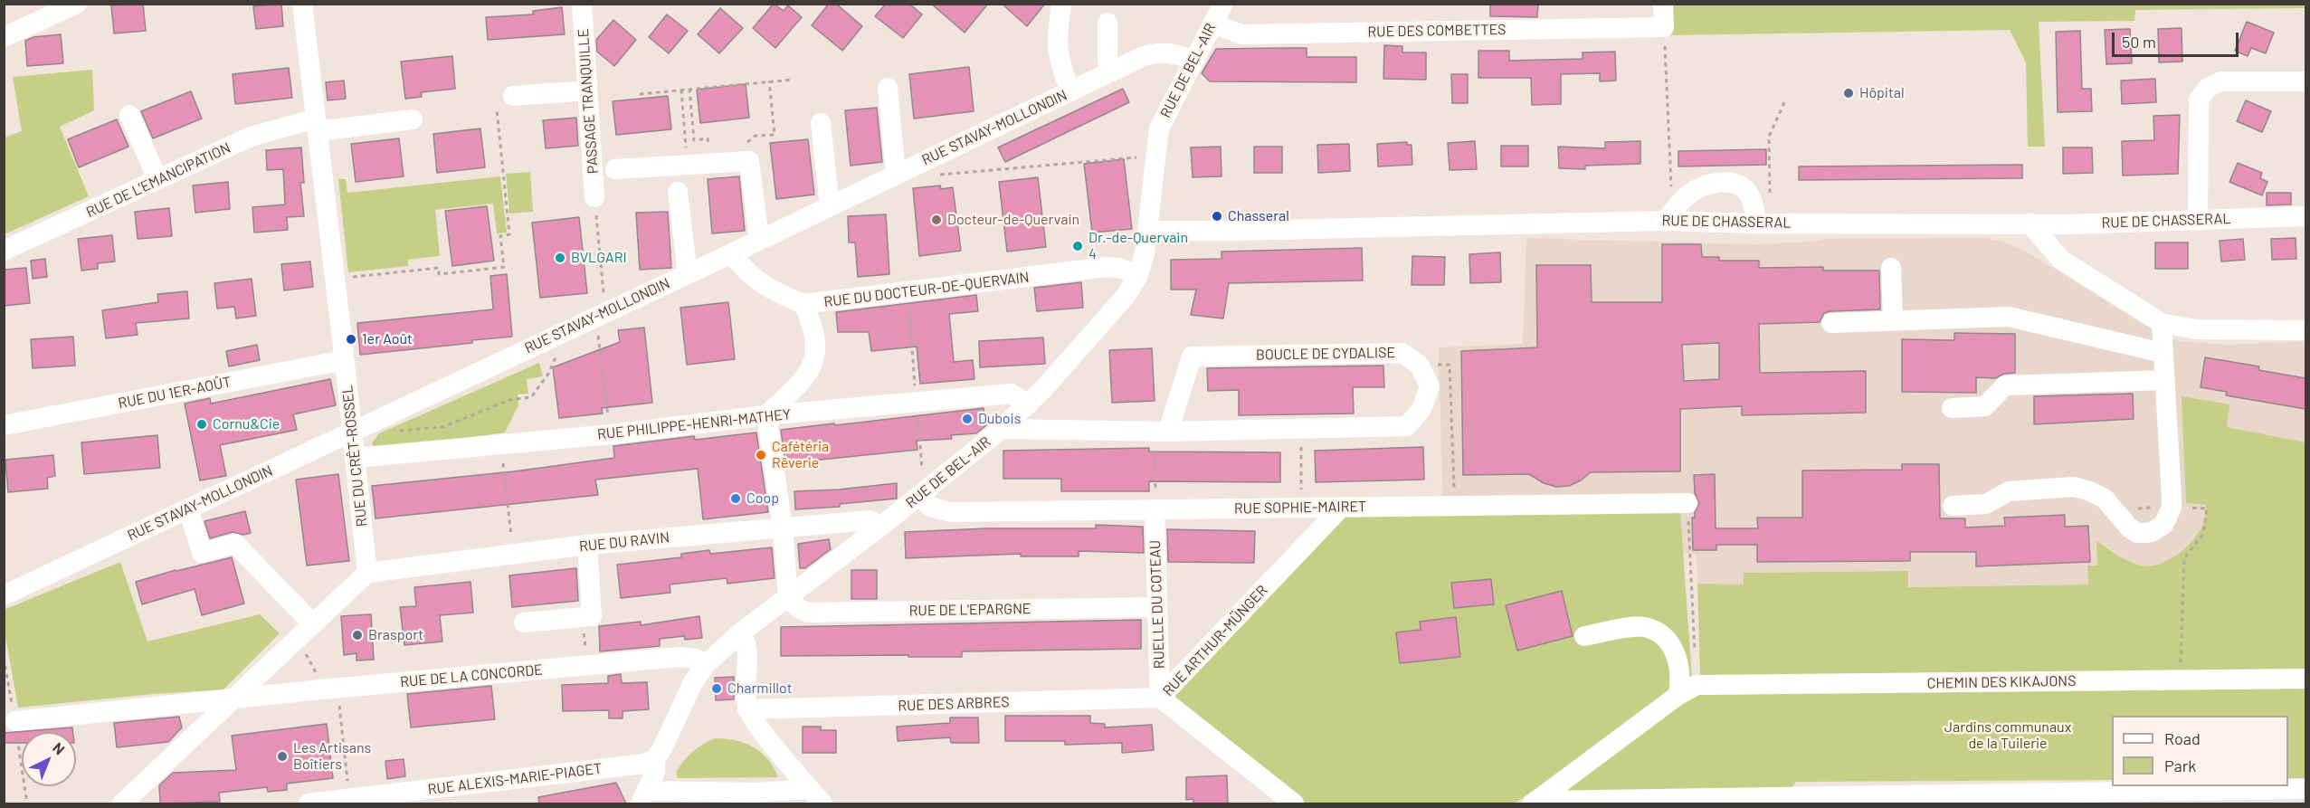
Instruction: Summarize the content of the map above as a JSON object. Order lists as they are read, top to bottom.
{
  "streets": {
    "street": [
      "RUE DES COMBETTES",
      "RUE DE BEL-AIR",
      "PASSAGE TRANQUILLE",
      "RUE STAVAY-MOLLONDIN",
      "RUE DE L'EMANCIPATION",
      "RUE DE CHASSERAL",
      "RUE DU DOCTEUR-DE-QUERVAIN",
      "BOUCLE DE CYDALISE",
      "RUE DU 1ER-AOÛT",
      "RUE PHILIPPE-HENRI-MATHEY",
      "RUE DU CRÊT-ROSSEL",
      "RUE SOPHIE-MAIRET",
      "RUE DU RAVIN",
      "RUELLE DU COTEAU",
      "RUE DE L'EPARGNE",
      "RUE ARTHUR-MÜNGER",
      "RUE DE LA CONCORDE",
      "CHEMIN DES KIKAJONS",
      "RUE DES ARBRES",
      "RUE ALEXIS-MARIE-PIAGET"
    ]
  },
  "crossings": [
    ["RUE DES COMBETTES", "RUE DE BEL-AIR"],
    ["RUE DE BEL-AIR", "RUE STAVAY-MOLLONDIN"],
    ["RUE DE BEL-AIR", "RUE DE CHASSERAL"],
    ["RUE DE BEL-AIR", "RUE DU DOCTEUR-DE-QUERVAIN"],
    ["RUE DE BEL-AIR", "BOUCLE DE CYDALISE"],
    ["RUE DE BEL-AIR", "RUE PHILIPPE-HENRI-MATHEY"],
    ["RUE DE BEL-AIR", "RUE SOPHIE-MAIRET"],
    ["RUE DE BEL-AIR", "RUE DU RAVIN"],
    ["RUE DE BEL-AIR", "RUE DE L'EPARGNE"],
    ["RUE DE BEL-AIR", "RUE DE LA CONCORDE"],
    ["RUE DE BEL-AIR", "RUE ALEXIS-MARIE-PIAGET"],
    ["RUE STAVAY-MOLLONDIN", "RUE DU DOCTEUR-DE-QUERVAIN"],
    ["RUE STAVAY-MOLLONDIN", "RUE DU CRÊT-ROSSEL"],
    ["RUE DE L'EMANCIPATION", "RUE DU CRÊT-ROSSEL"],
    ["RUE DU 1ER-AOÛT", "RUE DU CRÊT-ROSSEL"],
    ["RUE PHILIPPE-HENRI-MATHEY", "RUE DU CRÊT-ROSSEL"],
    ["RUE DU CRÊT-ROSSEL", "RUE DU RAVIN"],
    ["RUE SOPHIE-MAIRET", "RUELLE DU COTEAU"],
    ["RUE SOPHIE-MAIRET", "RUE ARTHUR-MÜNGER"],
    ["RUELLE DU COTEAU", "RUE DE L'EPARGNE"],
    ["RUELLE DU COTEAU", "RUE ARTHUR-MÜNGER"],
    ["RUELLE DU COTEAU", "RUE DES ARBRES"],
    ["RUE ARTHUR-MÜNGER", "RUE DES ARBRES"]
  ],
  "parks": ["Jardins communaux de la Tuilerie"],
  "places": [
    "Hôpital",
    "Chasseral",
    "Docteur-de-Quervain",
    "Dr.-de-Quervain 4",
    "BVLGARI",
    "1er Août",
    "Dubois",
    "Cornu&Cie",
    "Cafétéria Rêverie",
    "Coop",
    "Brasport",
    "Charmillot",
    "Les Artisans Boîtiers"
  ],
  "legend": ["Road", "Park"],
  "scale_bar": "50 m",
  "north": "top right"
}
